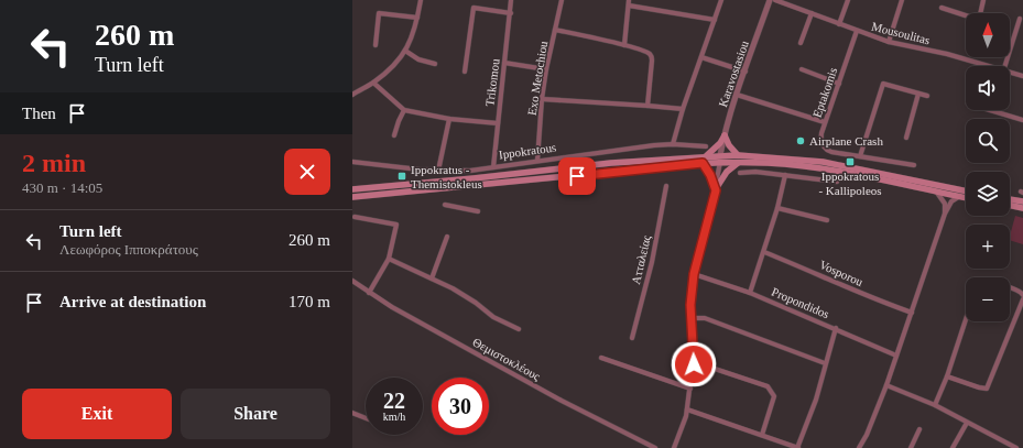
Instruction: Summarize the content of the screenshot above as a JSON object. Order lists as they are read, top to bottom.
{
  "streets": {
    "street": [
      "Mousoulitas",
      "Karavostasiou",
      "Exo Metochiou",
      "Trikomou",
      "Eptakomis",
      "Ippokratous",
      "Ατταλείας",
      "Vosporou",
      "Propondidos",
      "Θεμιστοκλέους"
    ]
  },
  "crossings": [
    ["Mousoulitas", "Eptakomis"],
    ["Exo Metochiou", "Ippokratous"],
    ["Trikomou", "Ippokratous"]
  ],
  "places": {
    "other": ["Airplane Crash"],
    "transit": ["Ippokratous - Kallipoleos", "Ippokratus - Themistokleus"]
  },
  "north": "top",
  "page": {
    "turn": ["260 m", "Turn left"],
    "map_buttons": ["+", "−"],
    "then": "Then",
    "heading": ["2 min", "430 m · 14:05"],
    "list": [
      {
        "name": "Turn left",
        "note": "Λεωφόρος Ιπποκράτους",
        "value": "260 m"
      },
      {
        "name": "Arrive at destination",
        "value": "170 m"
      }
    ],
    "speed": "22 km/h",
    "limit": "30",
    "buttons": ["Exit", "Share"]
  }
}
